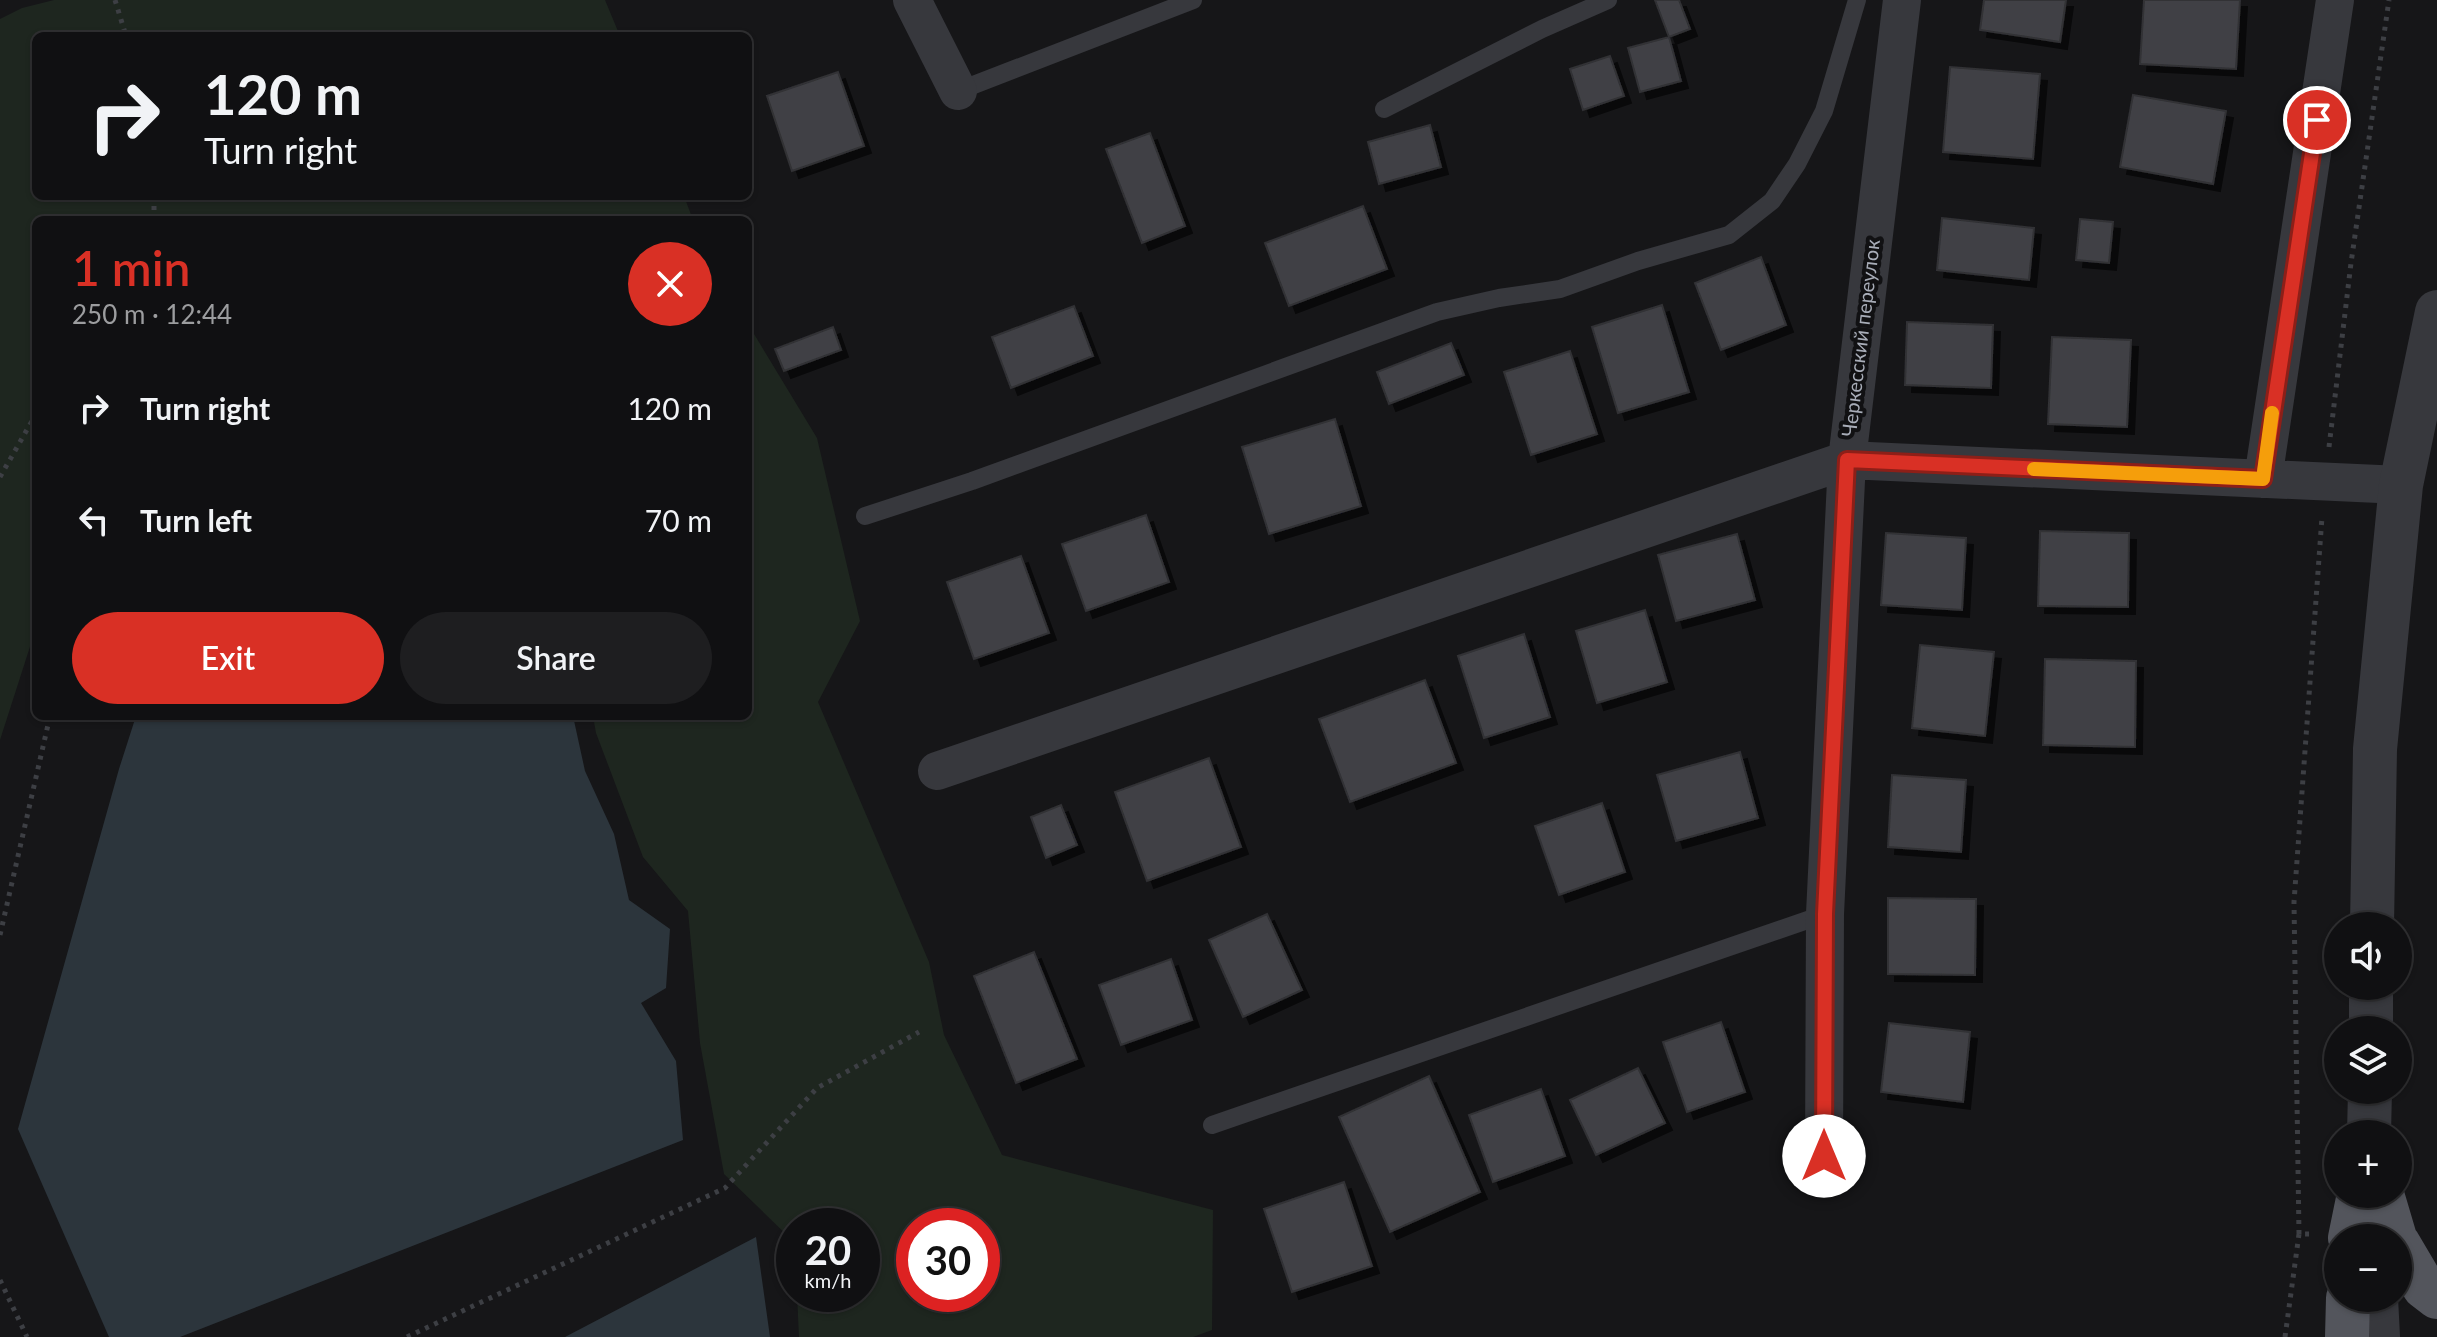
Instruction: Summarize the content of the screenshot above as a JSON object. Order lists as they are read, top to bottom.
{
  "streets": {
    "street": ["Черкесский переулок"]
  },
  "page": {
    "turn": ["120 m", "Turn right"],
    "heading": ["1 min", "250 m · 12:44"],
    "list": [
      {
        "name": "Turn right",
        "value": "120 m"
      },
      {
        "name": "Turn left",
        "value": "70 m"
      }
    ],
    "buttons": ["Exit", "Share"],
    "map_buttons": ["+", "−"],
    "speed": "20 km/h",
    "limit": "30"
  }
}
